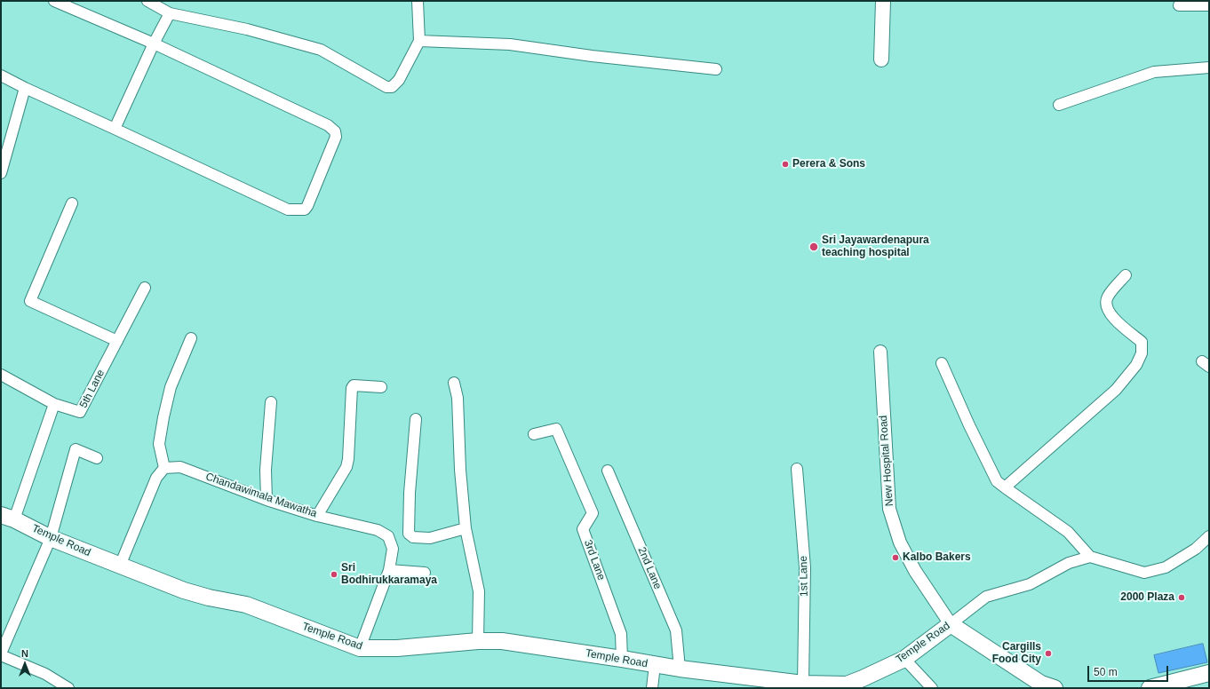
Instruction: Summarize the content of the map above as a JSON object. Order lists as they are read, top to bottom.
{
  "streets": {
    "main road": ["New Hospital Road", "Temple Road"],
    "street": [
      "5th Lane",
      "Chandawimala Mawatha",
      "3rd Lane",
      "2nd Lane",
      "1st Lane"
    ]
  },
  "crossings": [
    ["New Hospital Road", "Temple Road"],
    ["Chandawimala Mawatha", "Temple Road"],
    ["Temple Road", "3rd Lane"],
    ["Temple Road", "2nd Lane"],
    ["Temple Road", "1st Lane"]
  ],
  "places": [
    "Perera & Sons",
    "Sri Jayawardenapura teaching hospital",
    "Kalbo Bakers",
    "Sri Bodhirukkaramaya",
    "2000 Plaza",
    "Cargills Food City"
  ],
  "scale_bar": "50 m",
  "north": "top"
}
